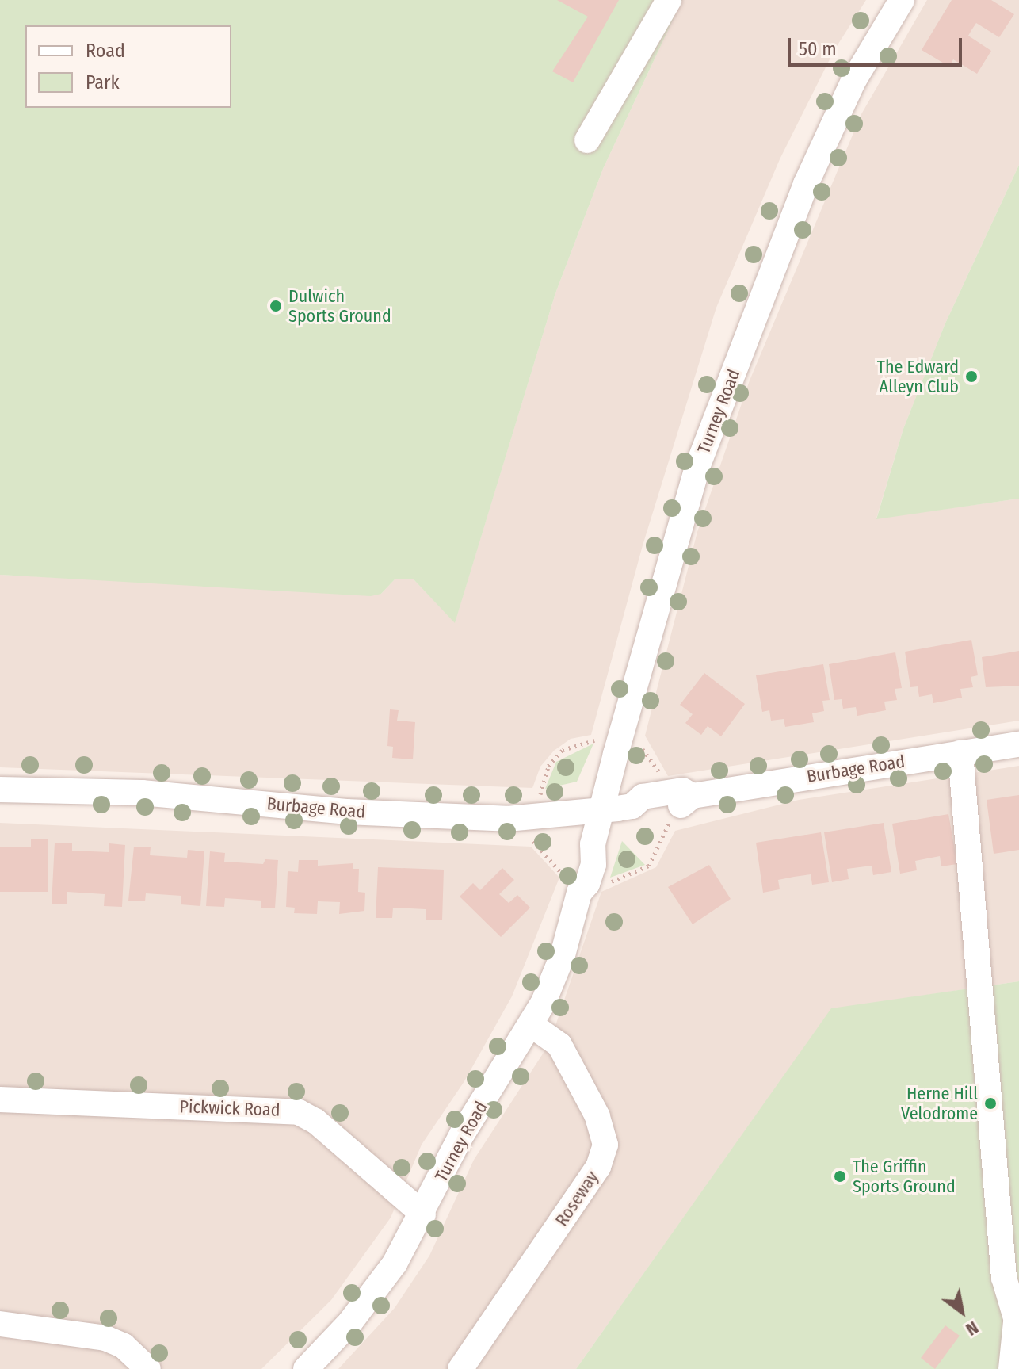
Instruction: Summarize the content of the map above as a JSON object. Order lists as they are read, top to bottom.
{
  "streets": {
    "street": [
      "Turney Road",
      "Burbage Road",
      "Pickwick Road",
      "Roseway"
    ]
  },
  "crossings": [
    ["Turney Road", "Burbage Road"],
    ["Turney Road", "Pickwick Road"],
    ["Turney Road", "Roseway"]
  ],
  "places": [
    "Dulwich Sports Ground",
    "The Edward Alleyn Club",
    "Herne Hill Velodrome",
    "The Griffin Sports Ground"
  ],
  "legend": ["Road", "Park"],
  "scale_bar": "50 m",
  "north": "bottom right"
}
